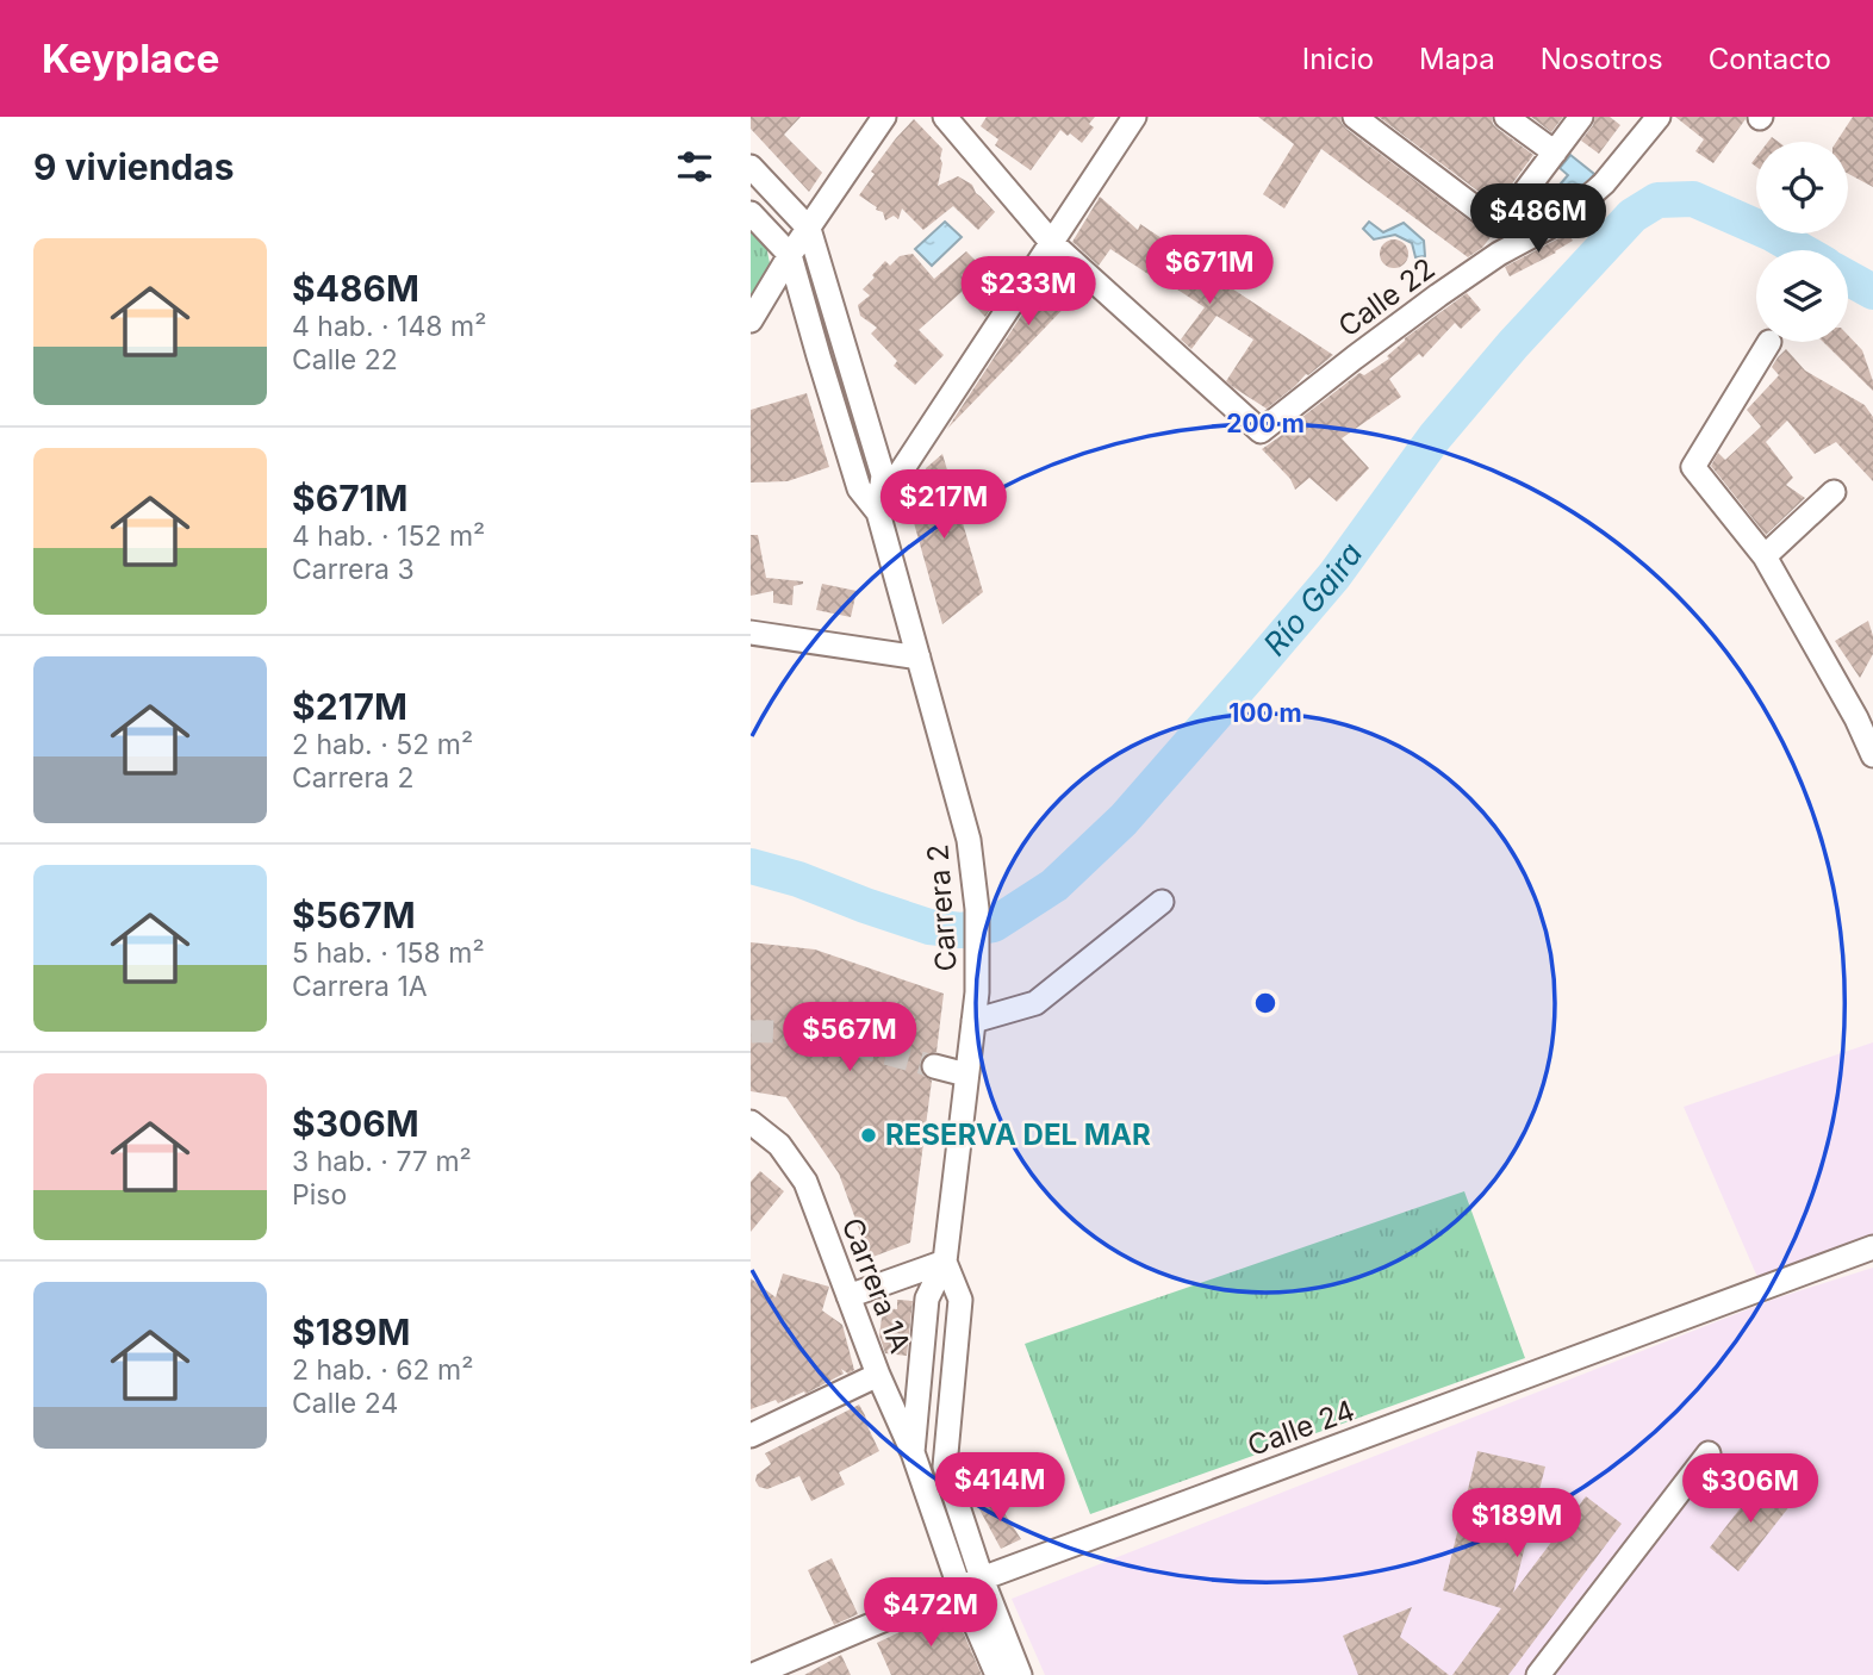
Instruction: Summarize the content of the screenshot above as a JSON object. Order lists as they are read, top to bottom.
{
  "streets": {
    "street": [
      "Calle 22",
      "Carrera 2",
      "Carrera 1A",
      "Calle 24"
    ]
  },
  "crossings": [
    ["Carrera 2", "Carrera 1A"],
    ["Carrera 2", "Calle 24"]
  ],
  "water": ["Río Gaira"],
  "places": ["RESERVA DEL MAR"],
  "page": {
    "header": "Keyplace",
    "nav": [
      "Inicio",
      "Mapa",
      "Nosotros",
      "Contacto"
    ],
    "heading": "9 viviendas",
    "price": [
      "$486M",
      "$671M",
      "$233M",
      "$217M",
      "$567M",
      "$414M",
      "$306M",
      "$189M",
      "$472M"
    ],
    "list": [
      {
        "name": "$486M",
        "note": "4 hab. · 148 m² · Calle 22"
      },
      {
        "name": "$671M",
        "note": "4 hab. · 152 m² · Carrera 3"
      },
      {
        "name": "$217M",
        "note": "2 hab. · 52 m² · Carrera 2"
      },
      {
        "name": "$567M",
        "note": "5 hab. · 158 m² · Carrera 1A"
      },
      {
        "name": "$306M",
        "note": "3 hab. · 77 m² · Piso"
      },
      {
        "name": "$189M",
        "note": "2 hab. · 62 m² · Calle 24"
      }
    ]
  },
  "rings": ["200 m", "100 m"]
}
